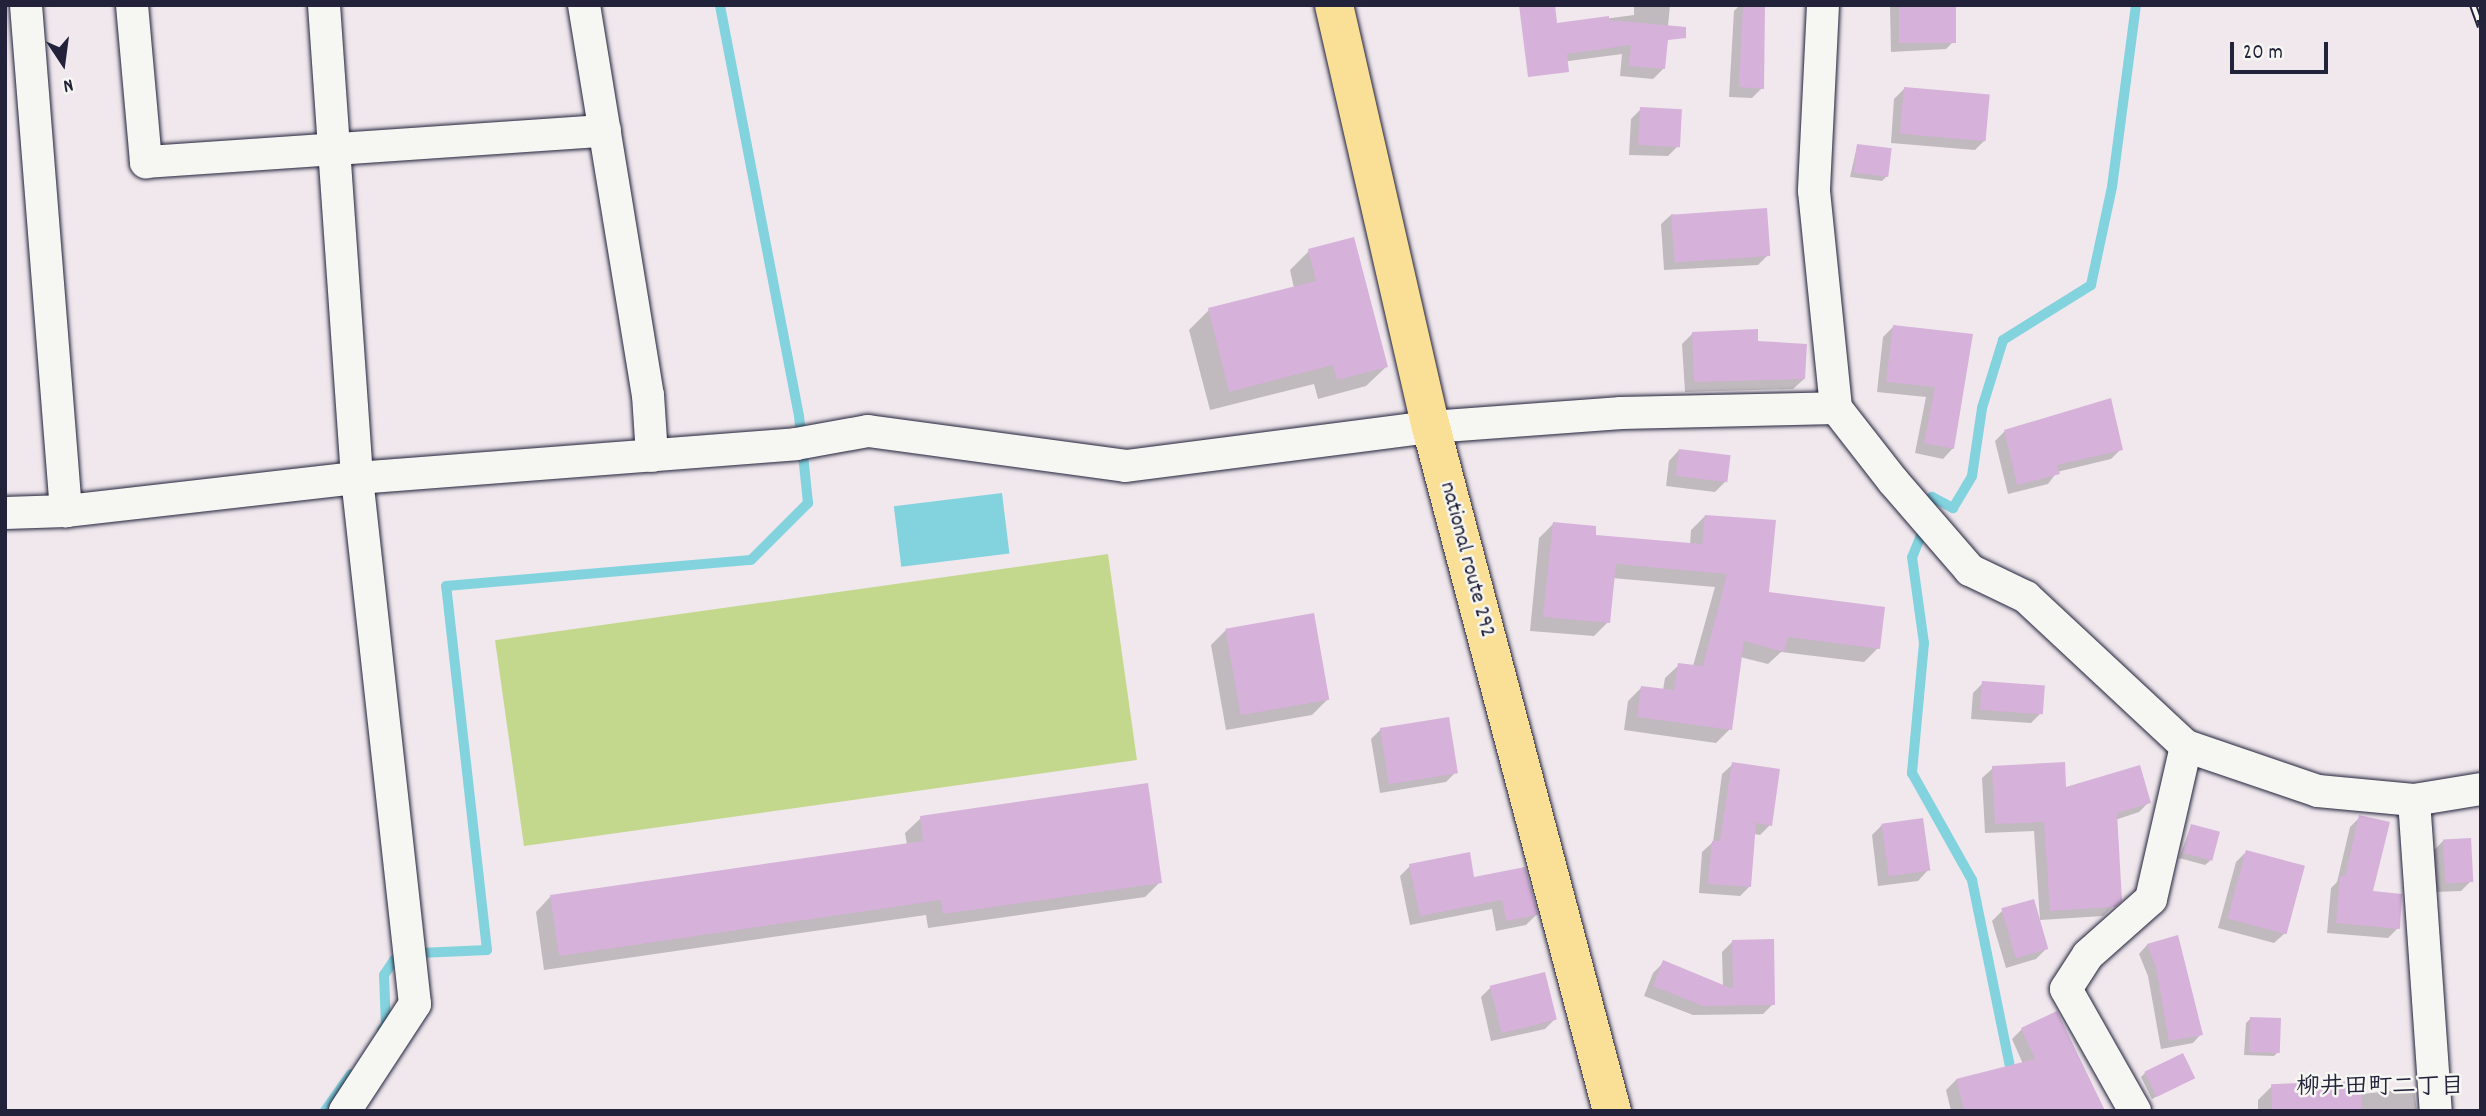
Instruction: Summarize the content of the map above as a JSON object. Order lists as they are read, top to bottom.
{
  "streets": {
    "highway": ["national route 292"]
  },
  "districts": ["柳井田町二丁目"],
  "scale_bar": "20 m",
  "north": "bottom"
}
